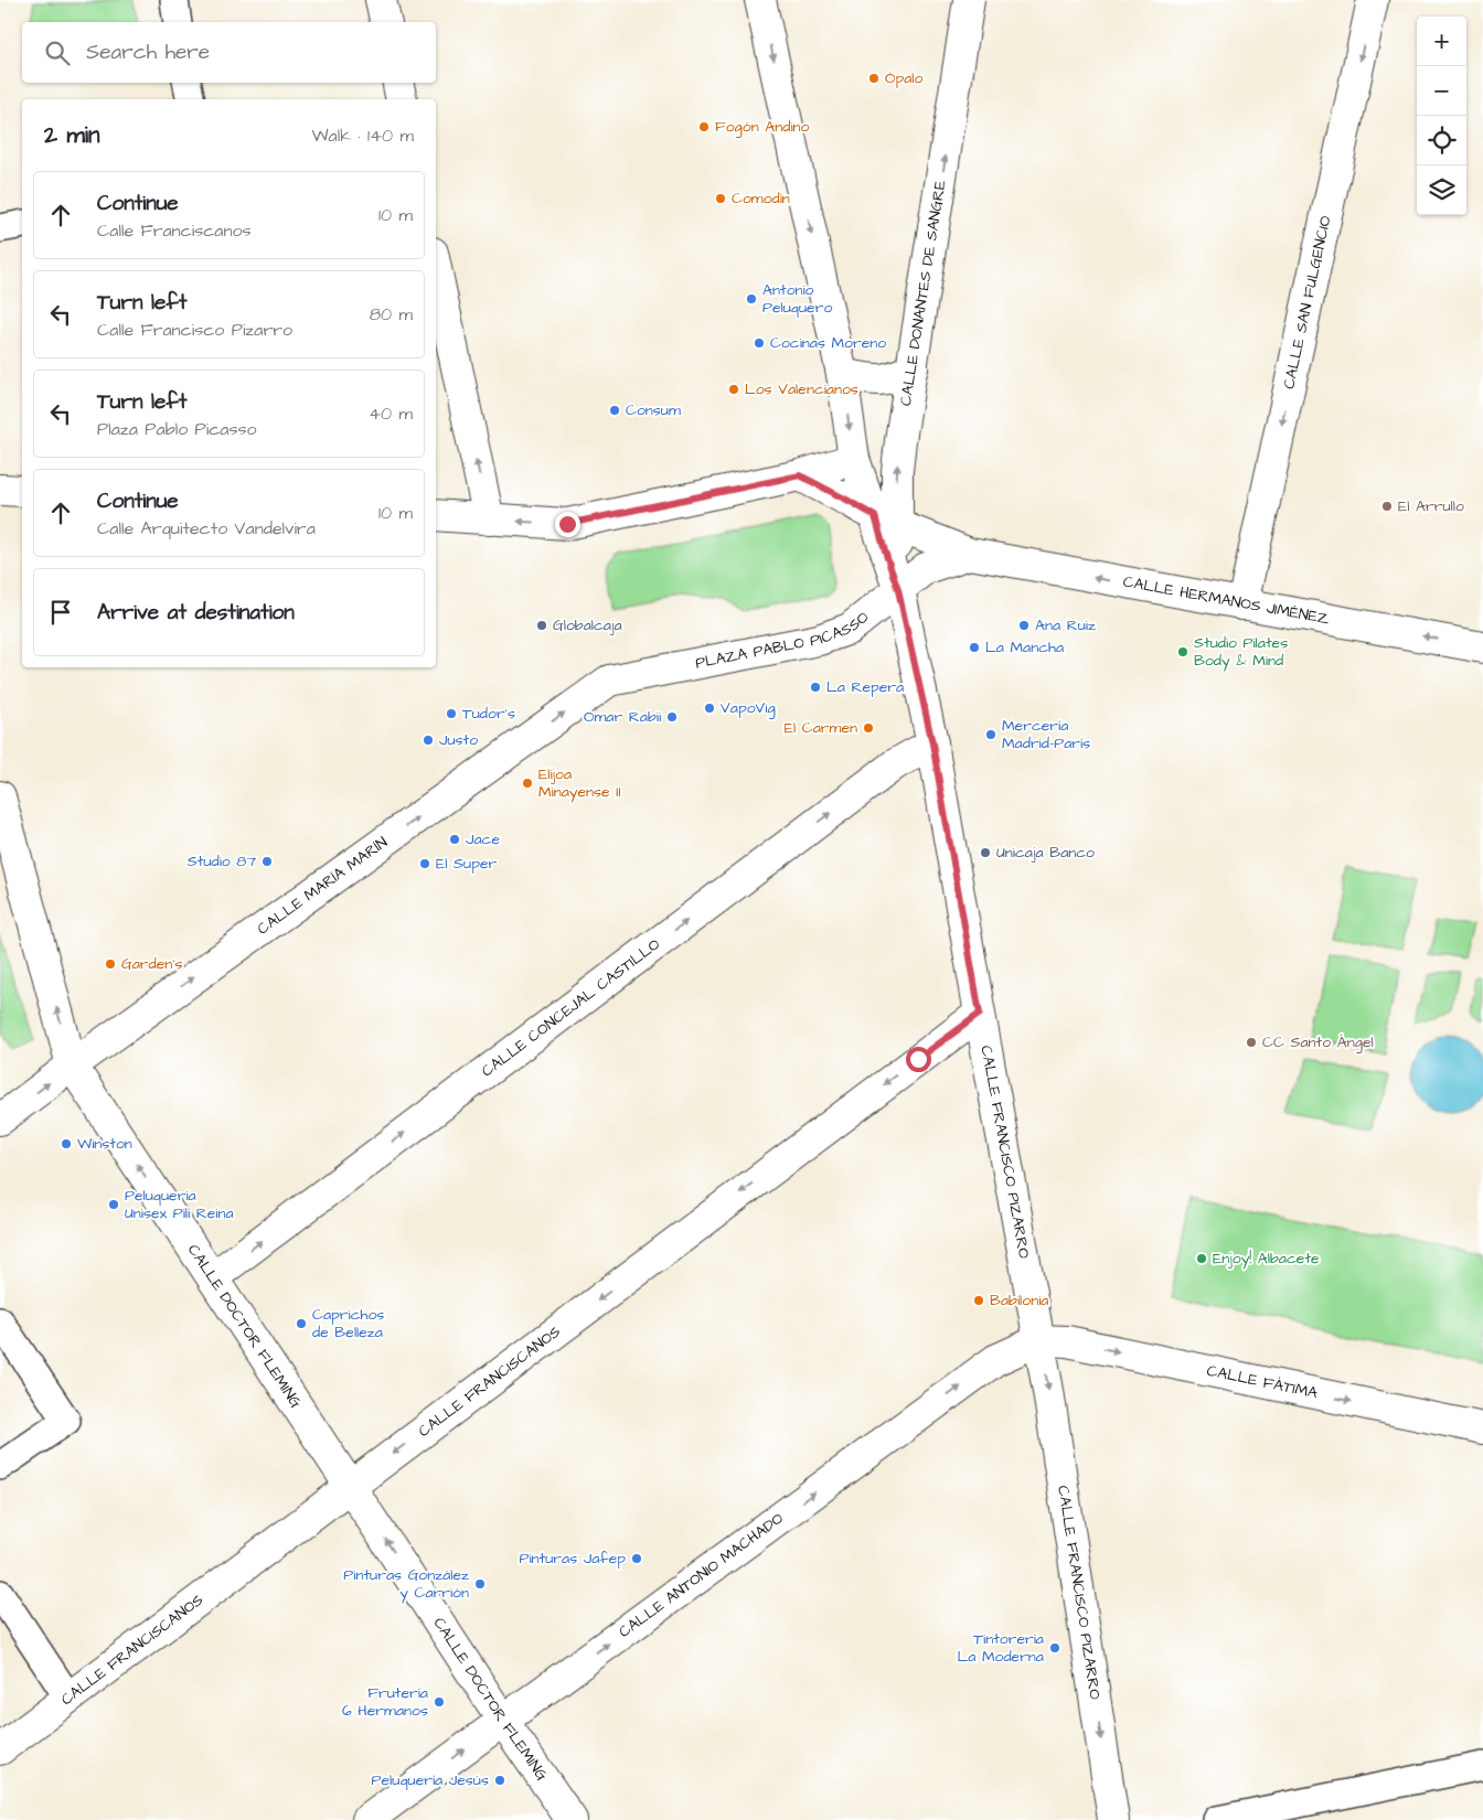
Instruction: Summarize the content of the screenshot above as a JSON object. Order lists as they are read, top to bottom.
{
  "streets": {
    "street": [
      "CALLE DONANTES DE SANGRE",
      "CALLE SAN FULGENCIO",
      "CALLE HERMANOS JIMÉNEZ",
      "PLAZA PABLO PICASSO",
      "CALLE MARÍA MARÍN",
      "CALLE CONCEJAL CASTILLO",
      "CALLE FRANCISCO PIZARRO",
      "CALLE DOCTOR FLEMING",
      "CALLE FRANCISCANOS",
      "CALLE FÁTIMA",
      "CALLE ANTONIO MACHADO"
    ]
  },
  "crossings": [
    ["CALLE DONANTES DE SANGRE", "CALLE HERMANOS JIMÉNEZ"],
    ["CALLE DONANTES DE SANGRE", "CALLE FRANCISCO PIZARRO"],
    ["CALLE SAN FULGENCIO", "CALLE HERMANOS JIMÉNEZ"],
    ["CALLE HERMANOS JIMÉNEZ", "PLAZA PABLO PICASSO"],
    ["CALLE HERMANOS JIMÉNEZ", "CALLE FRANCISCO PIZARRO"],
    ["PLAZA PABLO PICASSO", "CALLE MARÍA MARÍN"],
    ["PLAZA PABLO PICASSO", "CALLE FRANCISCO PIZARRO"],
    ["CALLE MARÍA MARÍN", "CALLE DOCTOR FLEMING"],
    ["CALLE CONCEJAL CASTILLO", "CALLE FRANCISCO PIZARRO"],
    ["CALLE CONCEJAL CASTILLO", "CALLE DOCTOR FLEMING"],
    ["CALLE FRANCISCO PIZARRO", "CALLE FRANCISCANOS"],
    ["CALLE FRANCISCO PIZARRO", "CALLE FÁTIMA"],
    ["CALLE FRANCISCO PIZARRO", "CALLE ANTONIO MACHADO"],
    ["CALLE DOCTOR FLEMING", "CALLE FRANCISCANOS"],
    ["CALLE DOCTOR FLEMING", "CALLE ANTONIO MACHADO"],
    ["CALLE FÁTIMA", "CALLE ANTONIO MACHADO"]
  ],
  "one_way": [
    "CALLE DONANTES DE SANGRE",
    "CALLE SAN FULGENCIO",
    "CALLE HERMANOS JIMÉNEZ",
    "CALLE MARÍA MARÍN",
    "CALLE CONCEJAL CASTILLO",
    "CALLE FRANCISCO PIZARRO",
    "CALLE DOCTOR FLEMING",
    "CALLE FRANCISCANOS",
    "CALLE FÁTIMA",
    "CALLE ANTONIO MACHADO"
  ],
  "places": [
    "Ópalo",
    "Fogón Andino",
    "Comodín",
    "Antonio Peluquero",
    "Cocinas Moreno",
    "Los Valencianos",
    "Consum",
    "El Arrullo",
    "Globalcaja",
    "Ana Ruiz",
    "La Mancha",
    "Studio Pilates Body & Mind",
    "La Repera",
    "VapoVig",
    "Tudor's",
    "Omar Rabii",
    "El Carmen",
    "Mercería Madrid-París",
    "Justo",
    "Elijoa Minayense II",
    "Jace",
    "Unicaja Banco",
    "Studio 87",
    "El Super",
    "Garden's",
    "CC Santo Ángel",
    "Winston",
    "Peluquería Unisex Pili Reina",
    "Enjoy! Albacete",
    "Babilonia",
    "Caprichos de Belleza",
    "Pinturas Jafep",
    "Pinturas González y Carrión",
    "Tintorería La Moderna",
    "Frutería 6 Hermanos",
    "Peluquería Jesús"
  ],
  "page": {
    "map_buttons": ["+", "−"],
    "search": "Search here",
    "heading": ["2 min", "Walk · 140 m"],
    "list": [
      ["Continue", "Calle Franciscanos", "10 m"],
      ["Turn left", "Calle Francisco Pizarro", "80 m"],
      ["Turn left", "Plaza Pablo Picasso", "40 m"],
      ["Continue", "Calle Arquitecto Vandelvira", "10 m"],
      "Arrive at destination"
    ]
  }
}
